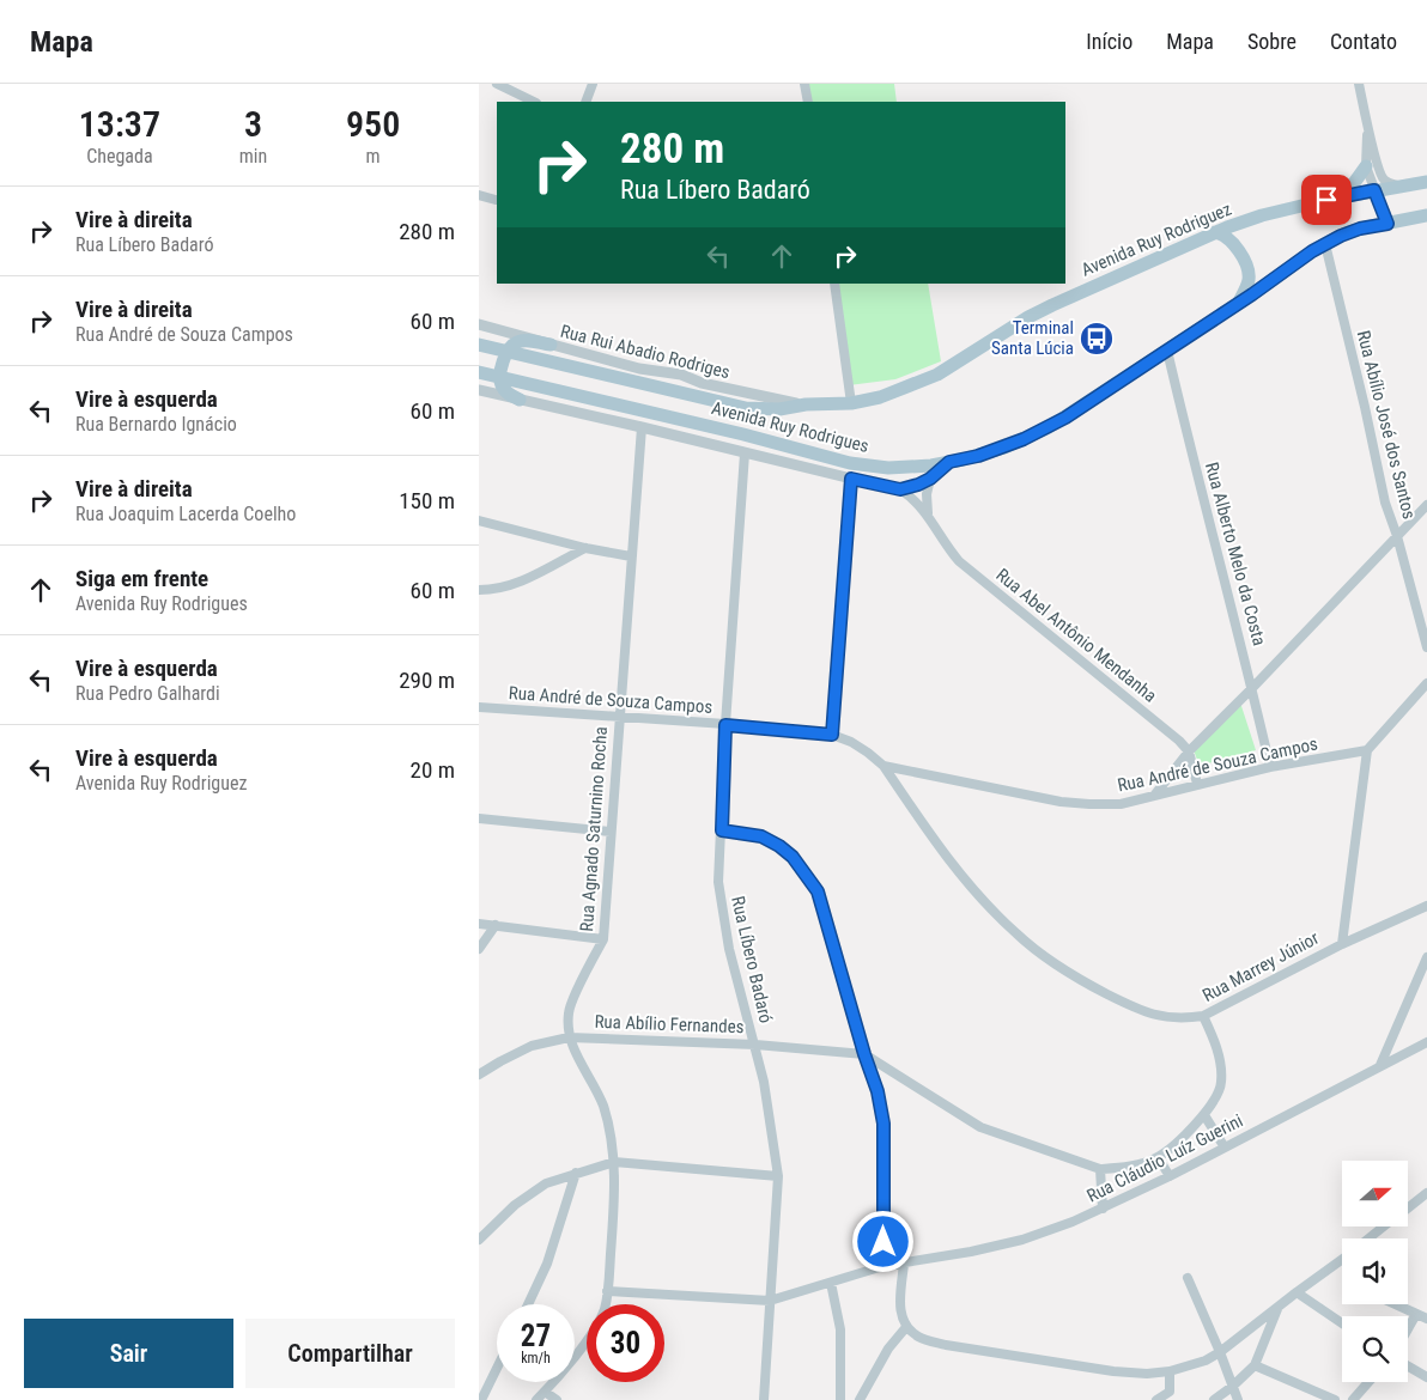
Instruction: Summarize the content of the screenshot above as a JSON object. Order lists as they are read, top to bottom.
{
  "streets": {
    "main road": ["Avenida Ruy Rodriguez", "Avenida Ruy Rodrigues"],
    "street": [
      "Rua Rui Abadio Rodriges",
      "Rua Abílio José dos Santos",
      "Rua Alberto Melo da Costa",
      "Rua Abel Antônio Mendanha",
      "Rua André de Souza Campos",
      "Rua Agnado Saturnino Rocha",
      "Rua Líbero Badaró",
      "Rua Marrey Júnior",
      "Rua Abílio Fernandes",
      "Rua Cláudio Luíz Guerini"
    ]
  },
  "crossings": [
    ["Avenida Ruy Rodriguez", "Avenida Ruy Rodrigues"],
    ["Rua Rui Abadio Rodriges", "Avenida Ruy Rodrigues"],
    ["Rua Abílio José dos Santos", "Avenida Ruy Rodrigues"],
    ["Avenida Ruy Rodrigues", "Rua Alberto Melo da Costa"],
    ["Rua Alberto Melo da Costa", "Rua André de Souza Campos"],
    ["Rua André de Souza Campos", "Rua Agnado Saturnino Rocha"],
    ["Rua André de Souza Campos", "Rua Líbero Badaró"],
    ["Rua André de Souza Campos", "Rua Marrey Júnior"],
    ["Rua Agnado Saturnino Rocha", "Rua Abílio Fernandes"],
    ["Rua Líbero Badaró", "Rua Abílio Fernandes"],
    ["Rua Líbero Badaró", "Rua Cláudio Luíz Guerini"]
  ],
  "places": {
    "bus stop": ["Terminal Santa Lúcia"]
  },
  "north": "right",
  "page": {
    "header": "Mapa",
    "nav": [
      "Início",
      "Mapa",
      "Sobre",
      "Contato"
    ],
    "eta": [
      "13:37",
      "Chegada",
      "3",
      "min",
      "950",
      "m"
    ],
    "turn": ["280 m", "Rua Líbero Badaró"],
    "list": [
      {
        "name": "Vire à direita",
        "note": "Rua Líbero Badaró",
        "value": "280 m"
      },
      {
        "name": "Vire à direita",
        "note": "Rua André de Souza Campos",
        "value": "60 m"
      },
      {
        "name": "Vire à esquerda",
        "note": "Rua Bernardo Ignácio",
        "value": "60 m"
      },
      {
        "name": "Vire à direita",
        "note": "Rua Joaquim Lacerda Coelho",
        "value": "150 m"
      },
      {
        "name": "Siga em frente",
        "note": "Avenida Ruy Rodrigues",
        "value": "60 m"
      },
      {
        "name": "Vire à esquerda",
        "note": "Rua Pedro Galhardi",
        "value": "290 m"
      },
      {
        "name": "Vire à esquerda",
        "note": "Avenida Ruy Rodriguez",
        "value": "20 m"
      }
    ],
    "speed": "27 km/h",
    "limit": "30",
    "buttons": ["Sair", "Compartilhar"]
  }
}
